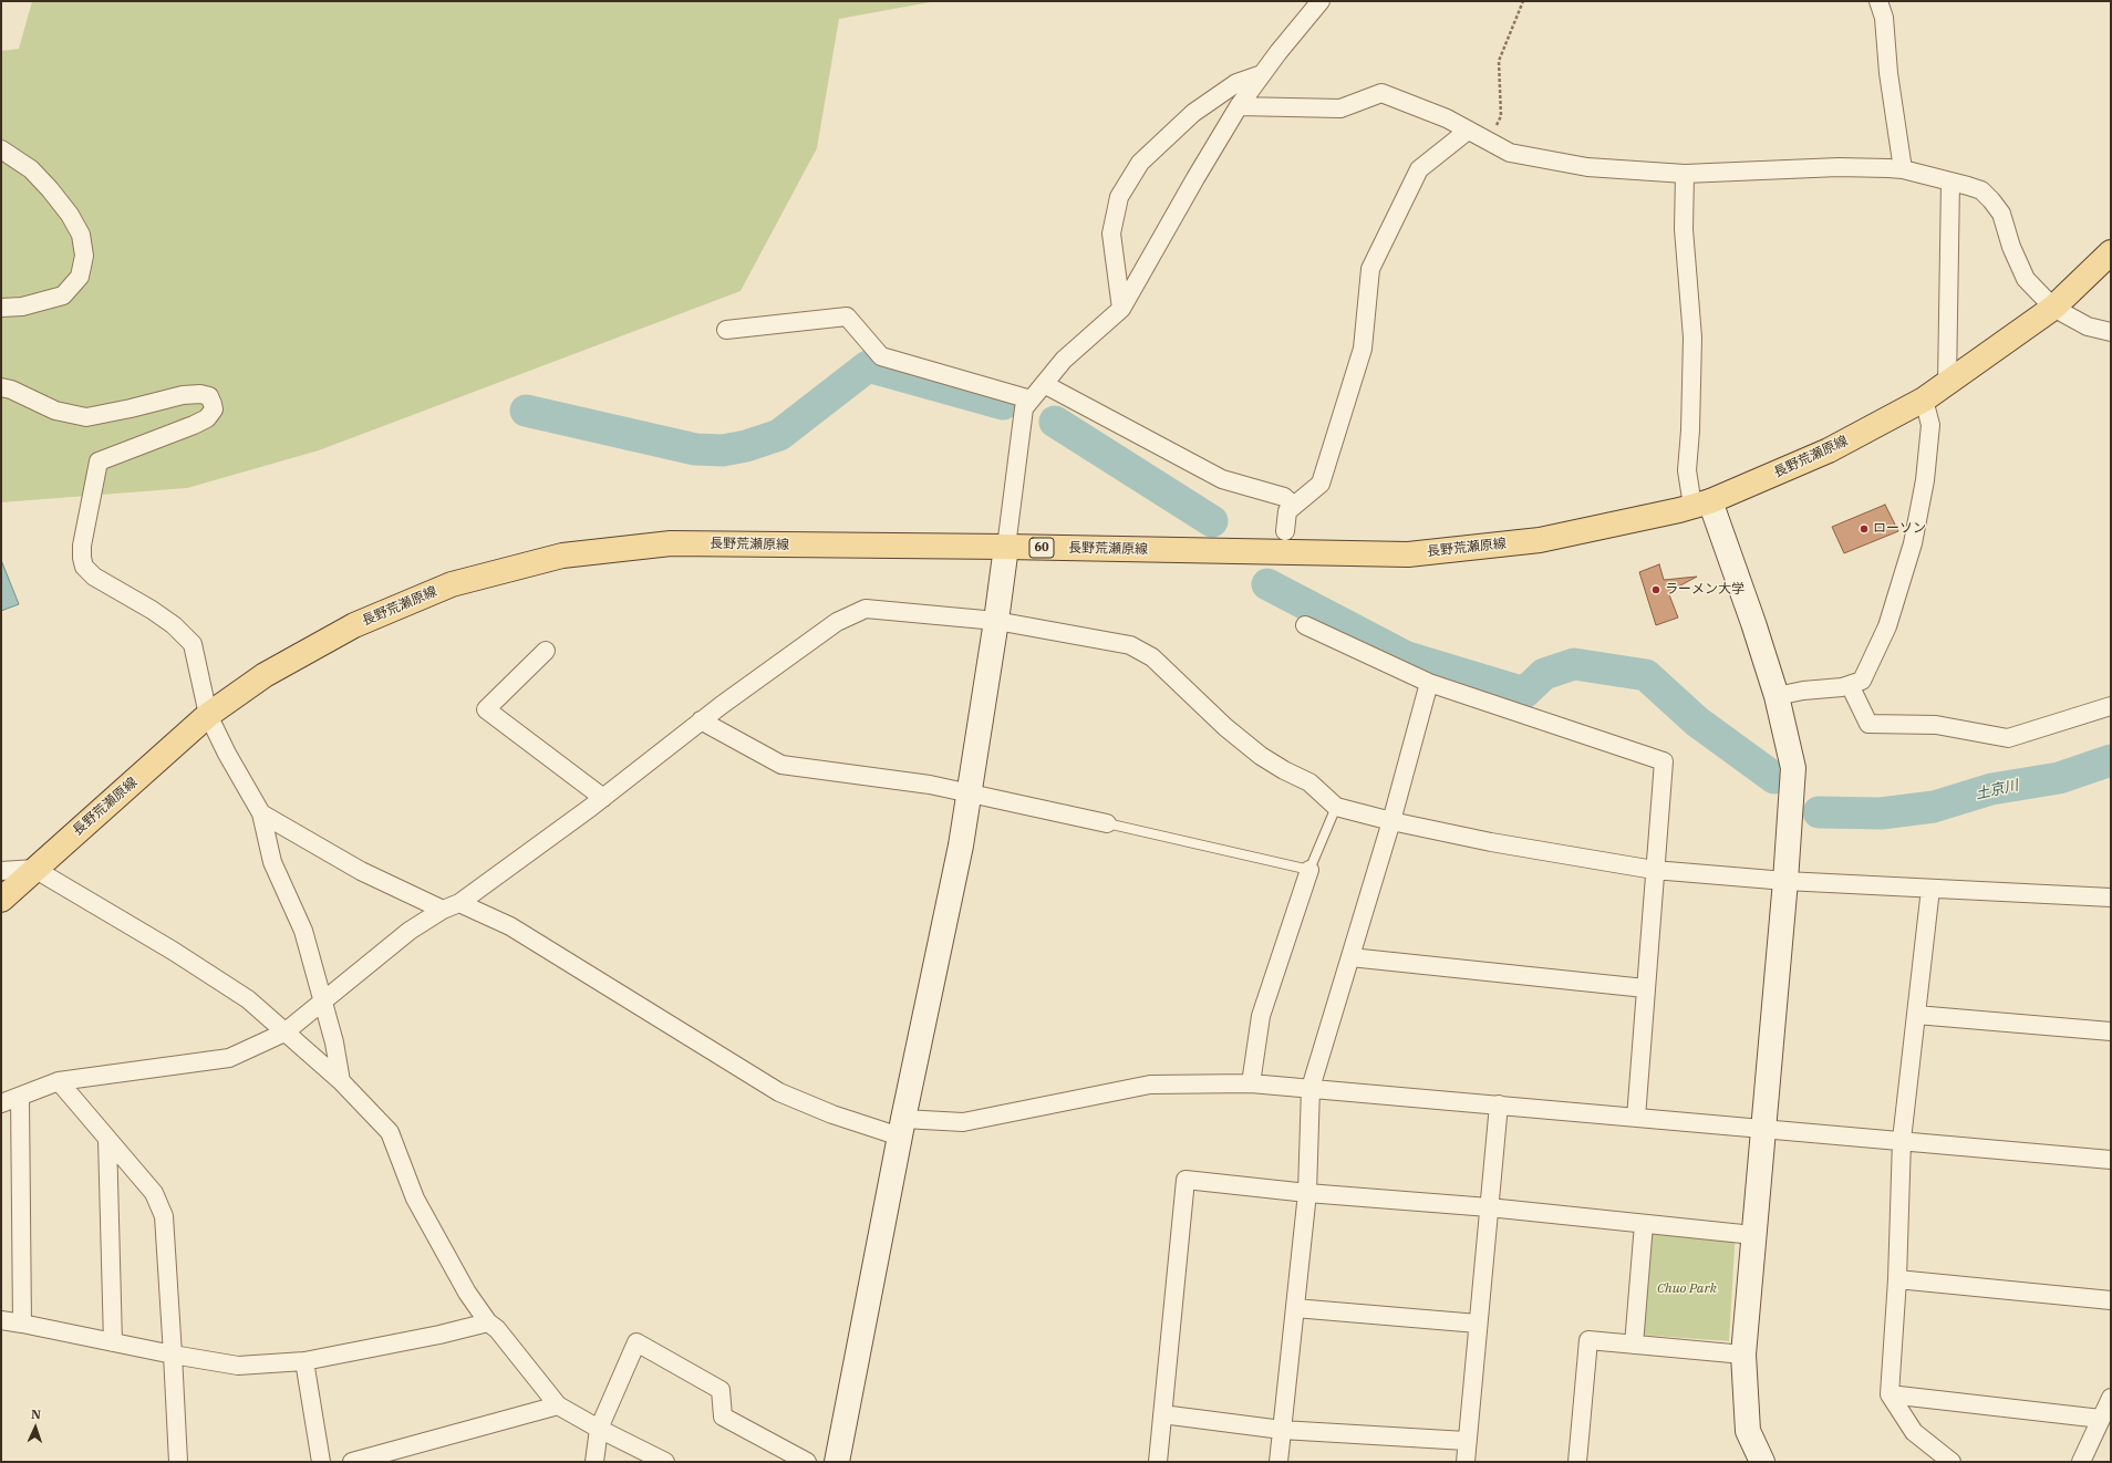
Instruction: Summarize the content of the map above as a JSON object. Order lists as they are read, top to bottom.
{
  "streets": {
    "main road": ["長野荒瀬原線", "60"]
  },
  "water": ["土京川"],
  "parks": ["Chuo Park"],
  "places": ["ローソン", "ラーメン大学"],
  "north": "top"
}
